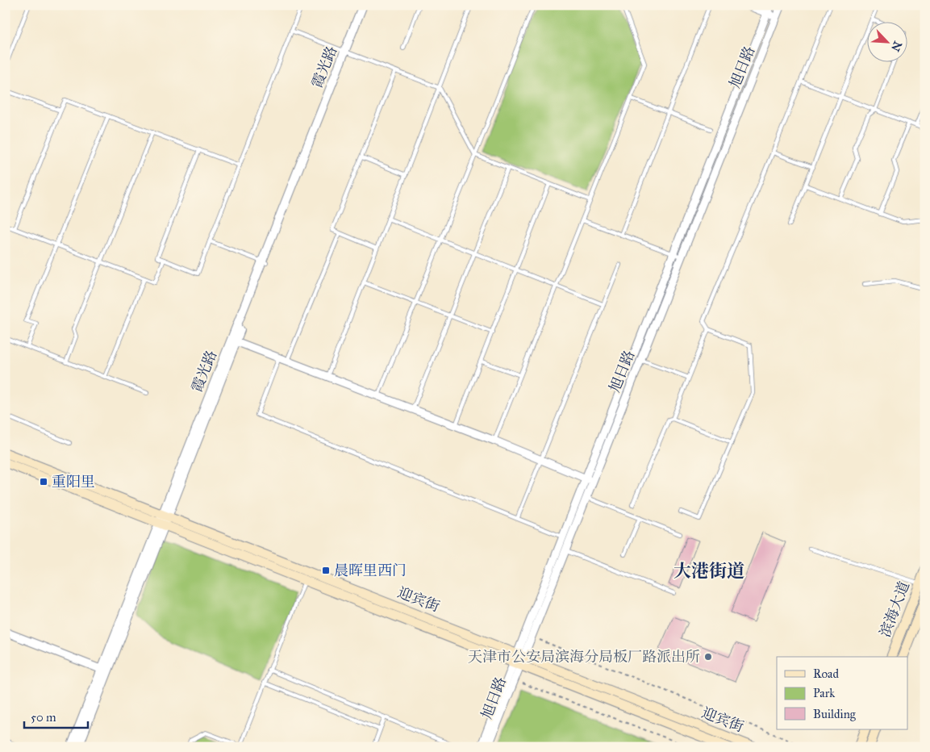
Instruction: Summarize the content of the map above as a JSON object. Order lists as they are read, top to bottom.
{
  "streets": {
    "main road": ["迎宾街", "滨海大道"],
    "street": ["霞光路", "旭日路"]
  },
  "crossings": [
    ["霞光路", "迎宾街"],
    ["旭日路", "迎宾街"]
  ],
  "districts": ["大港街道"],
  "places": {
    "transit": ["重阳里", "晨晖里西门"],
    "other": ["天津市公安局滨海分局板厂路派出所"]
  },
  "legend": ["Road", "Park", "Building"],
  "scale_bar": "50 m",
  "north": "bottom right"
}
